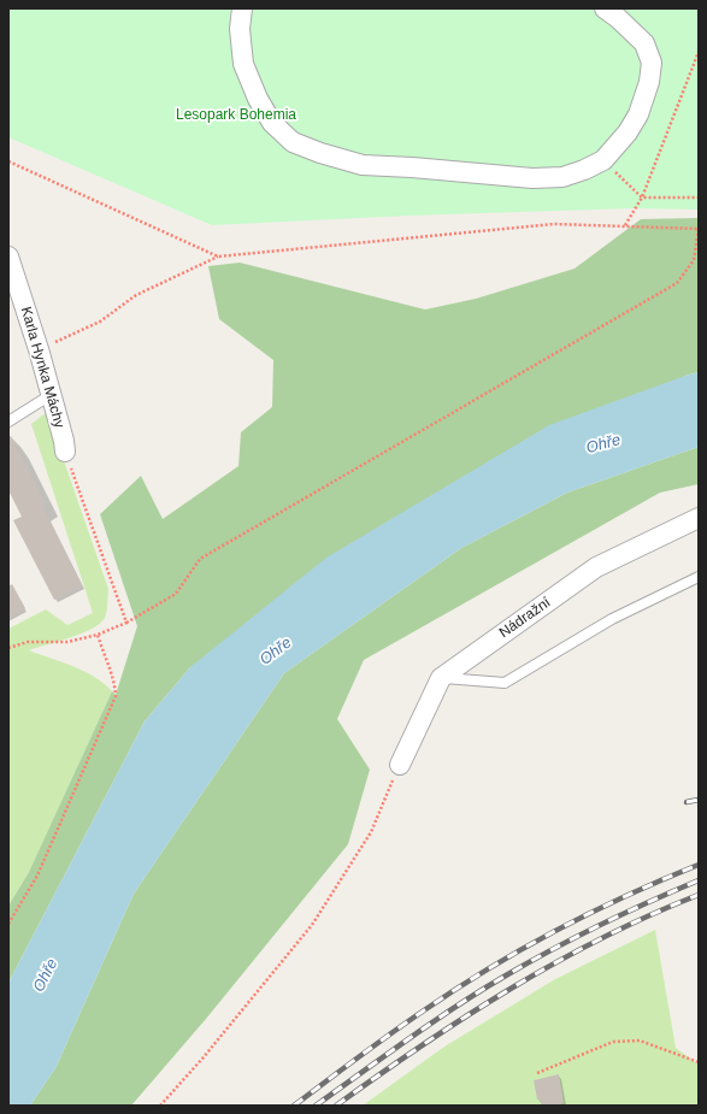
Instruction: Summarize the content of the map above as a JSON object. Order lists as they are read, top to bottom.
{
  "streets": {
    "street": ["Karla Hynka Máchy", "Nádražní"]
  },
  "water": ["Ohře"],
  "parks": ["Lesopark Bohemia"]
}
